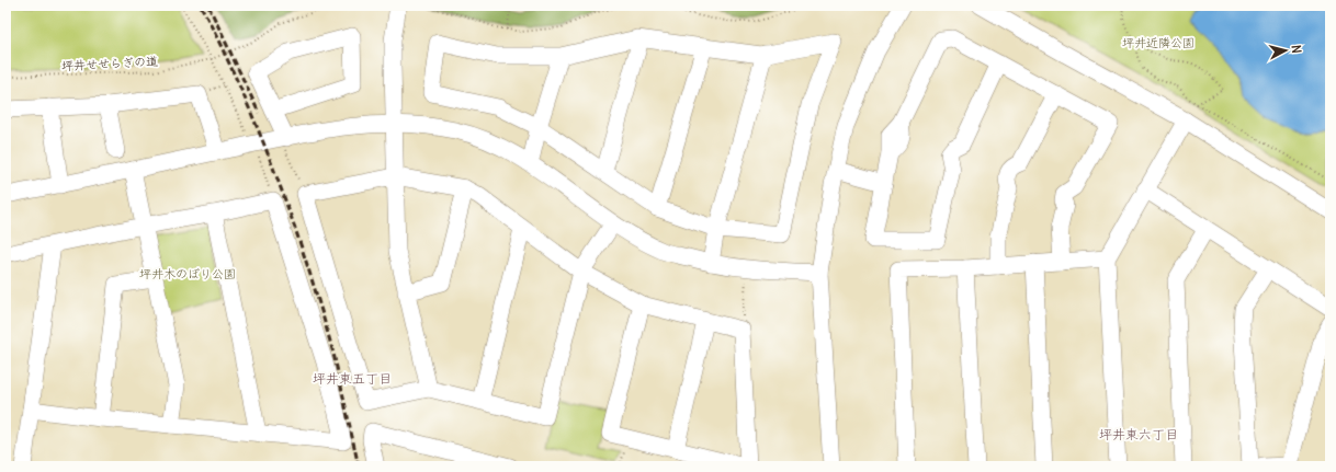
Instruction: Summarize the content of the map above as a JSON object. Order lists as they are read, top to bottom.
{
  "streets": {
    "path": ["坪井せせらぎの道"]
  },
  "districts": ["坪井東五丁目", "坪井東六丁目"],
  "parks": ["坪井近隣公園", "坪井木のぼり公園"],
  "north": "right"
}
